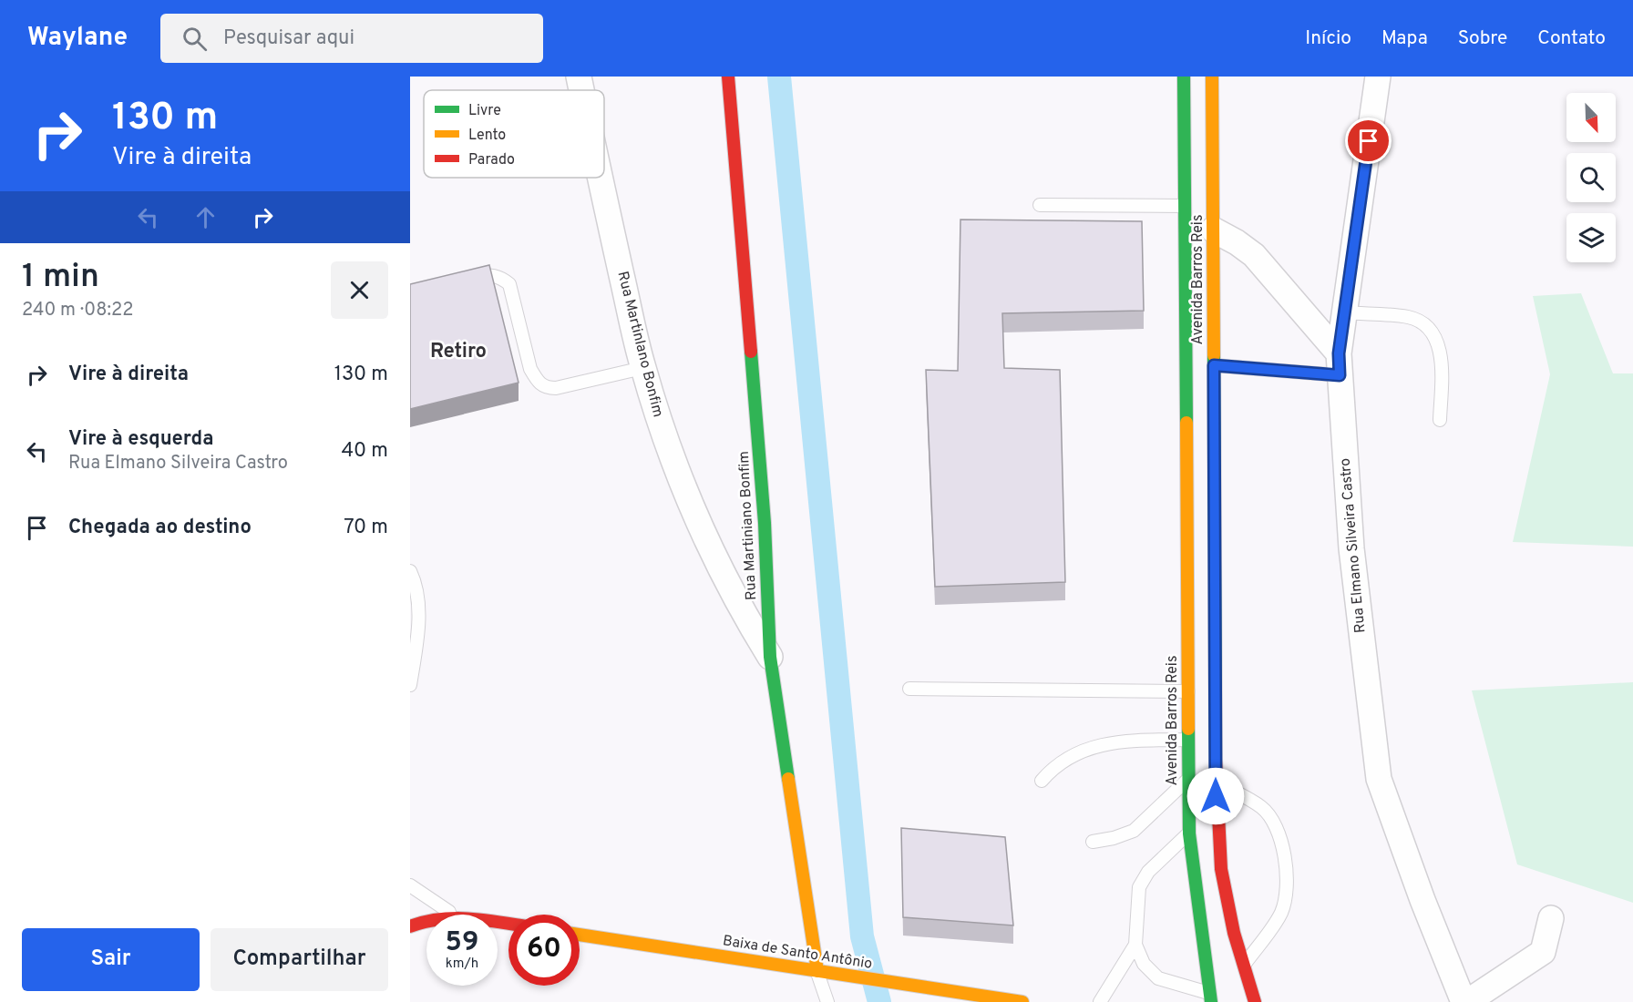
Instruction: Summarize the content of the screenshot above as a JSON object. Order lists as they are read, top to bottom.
{
  "streets": {
    "main road": ["Avenida Barros Reis", "Rua Martiniano Bonfim", "Baixa de Santo Antônio"],
    "street": ["Rua Martinlano Bonfim", "Rua Elmano Silveira Castro"]
  },
  "crossings": [
    ["Rua Martinlano Bonfim", "Rua Martiniano Bonfim"],
    ["Rua Martiniano Bonfim", "Baixa de Santo Antônio"]
  ],
  "districts": ["Retiro"],
  "legend": ["Livre", "Lento", "Parado"],
  "north": "bottom right",
  "page": {
    "header": "Waylane",
    "search": "Pesquisar aqui",
    "nav": [
      "Início",
      "Mapa",
      "Sobre",
      "Contato"
    ],
    "turn": ["130 m", "Vire à direita"],
    "heading": ["1 min", "240 m · 08:22"],
    "list": [
      {
        "name": "Vire à direita",
        "value": "130 m"
      },
      {
        "name": "Vire à esquerda",
        "note": "Rua Elmano Silveira Castro",
        "value": "40 m"
      },
      {
        "name": "Chegada ao destino",
        "value": "70 m"
      }
    ],
    "speed": "59 km/h",
    "limit": "60",
    "buttons": ["Sair", "Compartilhar"]
  }
}
